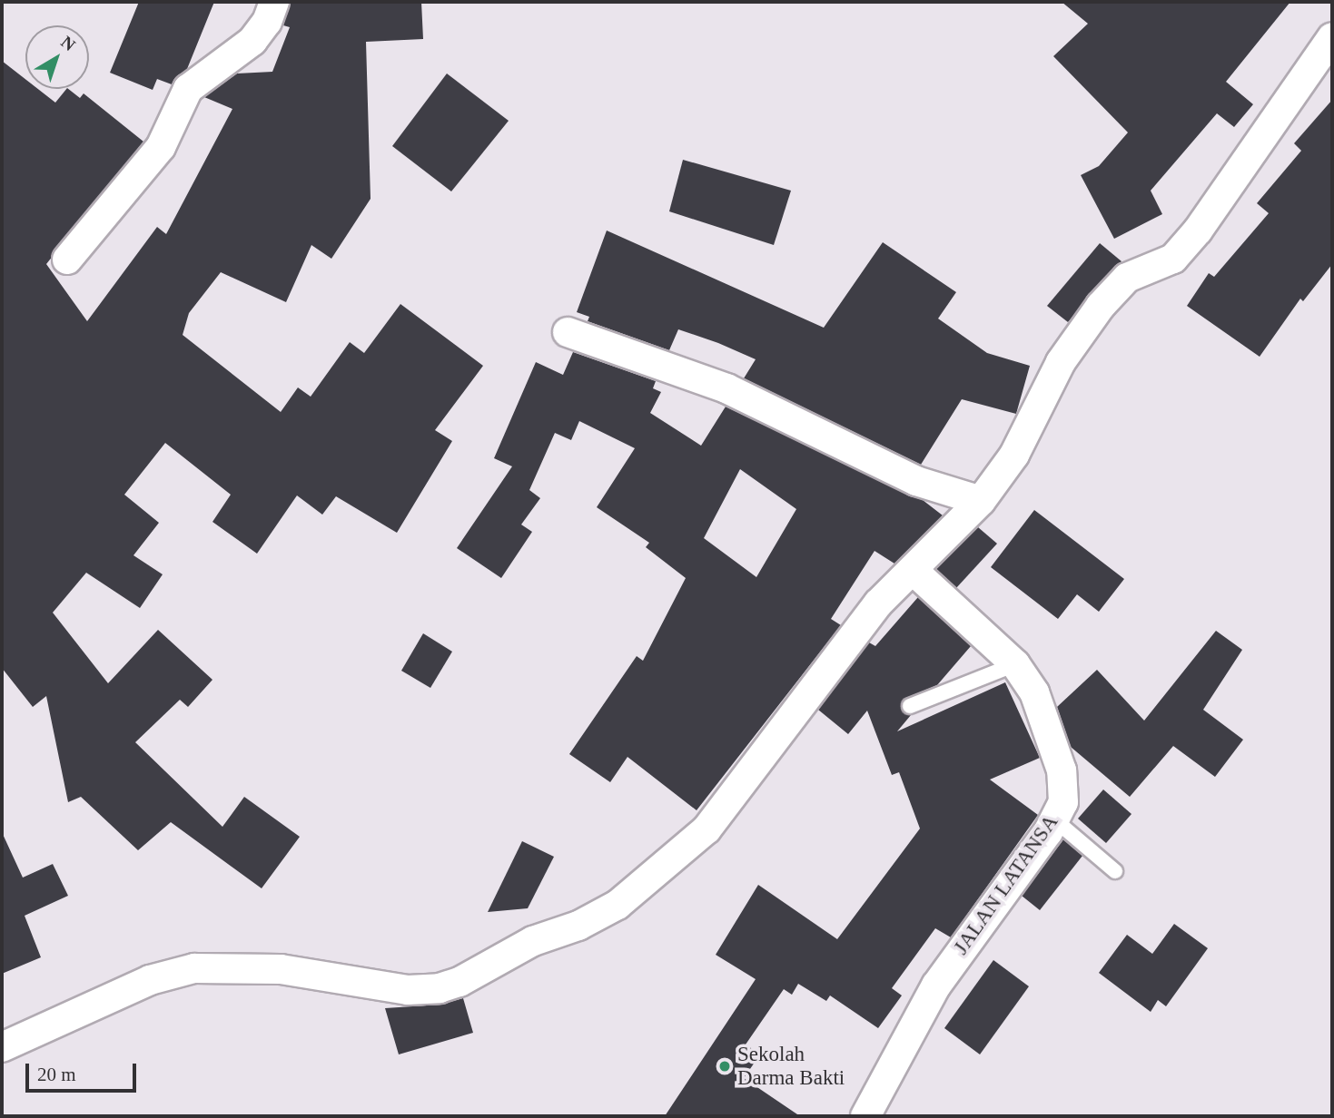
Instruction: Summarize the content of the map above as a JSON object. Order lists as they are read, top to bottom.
{
  "streets": {
    "street": ["JALAN LATANSA"]
  },
  "places": ["Sekolah Darma Bakti"],
  "scale_bar": "20 m",
  "north": "top right"
}
